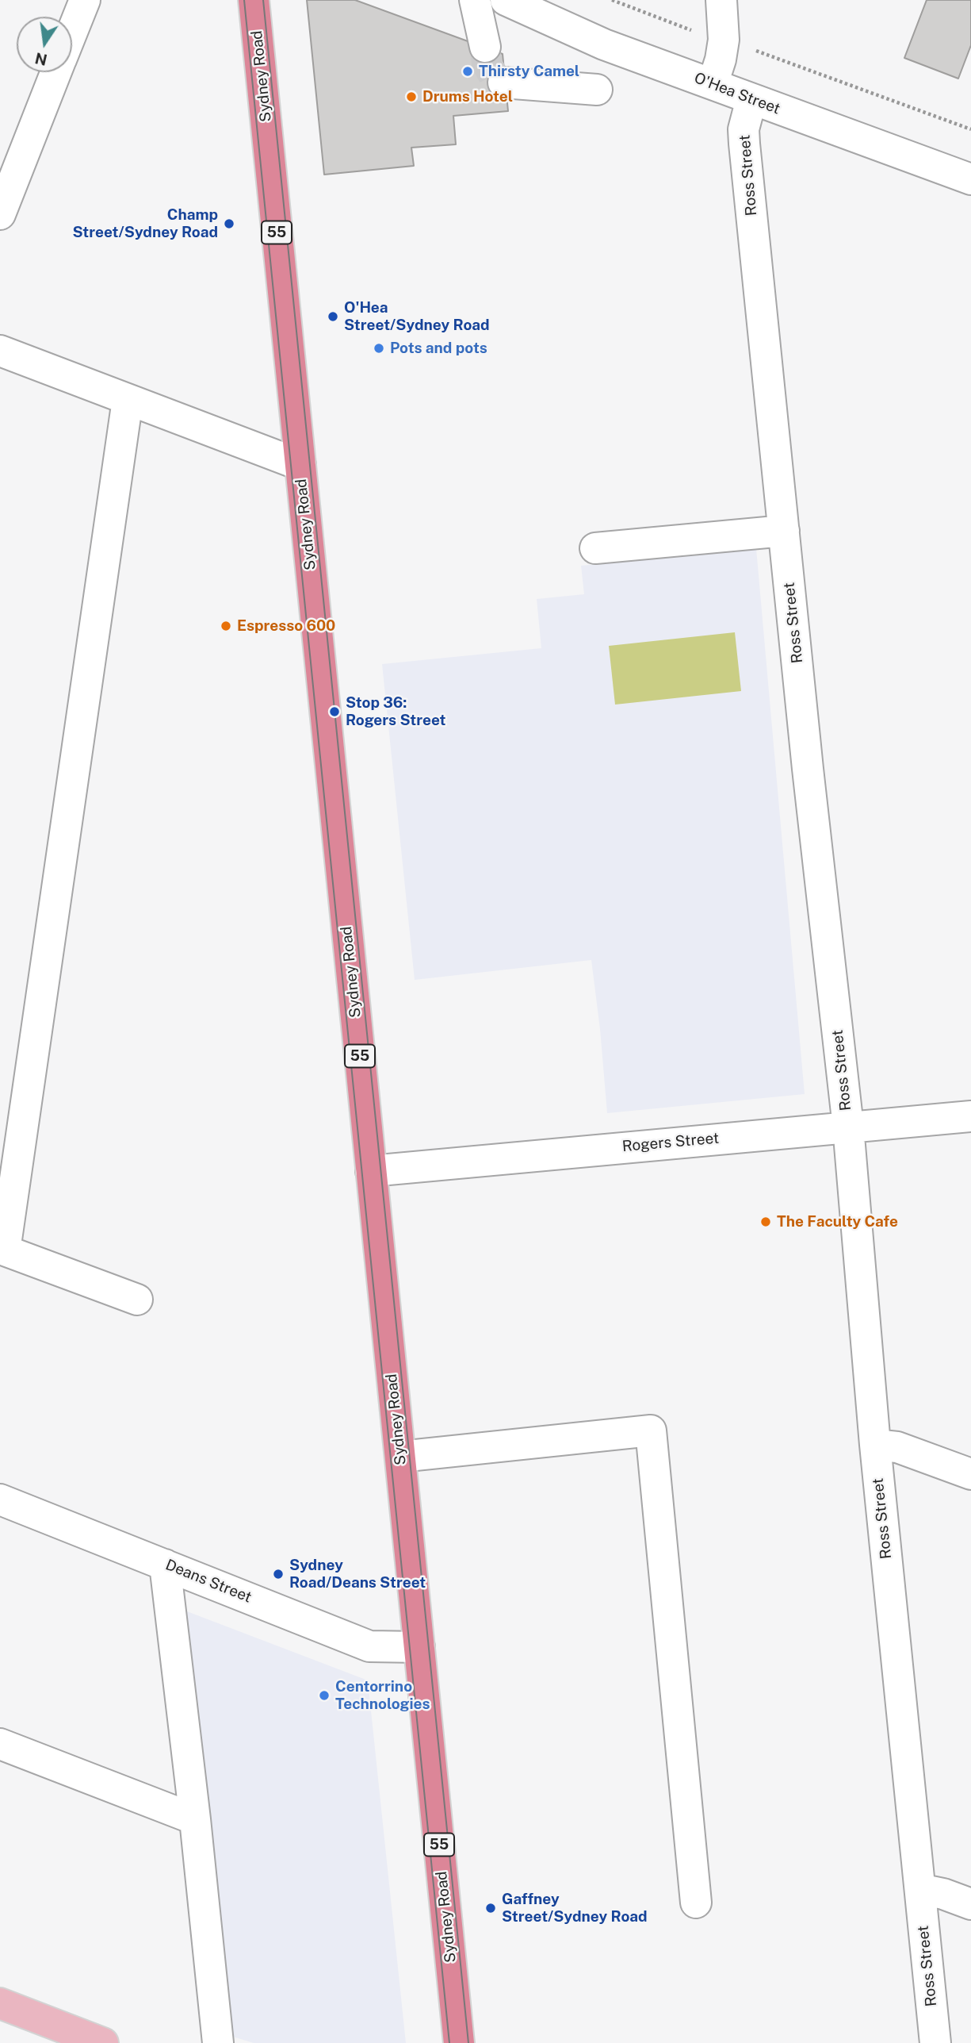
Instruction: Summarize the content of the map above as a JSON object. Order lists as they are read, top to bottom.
{
  "streets": {
    "highway": ["Sydney Road", "55"],
    "street": [
      "O'Hea Street",
      "Ross Street",
      "Rogers Street",
      "Deans Street"
    ]
  },
  "crossings": [
    ["Sydney Road", "Rogers Street"],
    ["Sydney Road", "Deans Street"],
    ["O'Hea Street", "Ross Street"],
    ["Ross Street", "Rogers Street"]
  ],
  "places": [
    "Thirsty Camel",
    "Drums Hotel",
    "Champ Street/Sydney Road",
    "O'Hea Street/Sydney Road",
    "Pots and pots",
    "Espresso 600",
    "Stop 36: Rogers Street",
    "The Faculty Cafe",
    "Sydney Road/Deans Street",
    "Centorrino Technologies",
    "Gaffney Street/Sydney Road"
  ],
  "north": "bottom"
}
